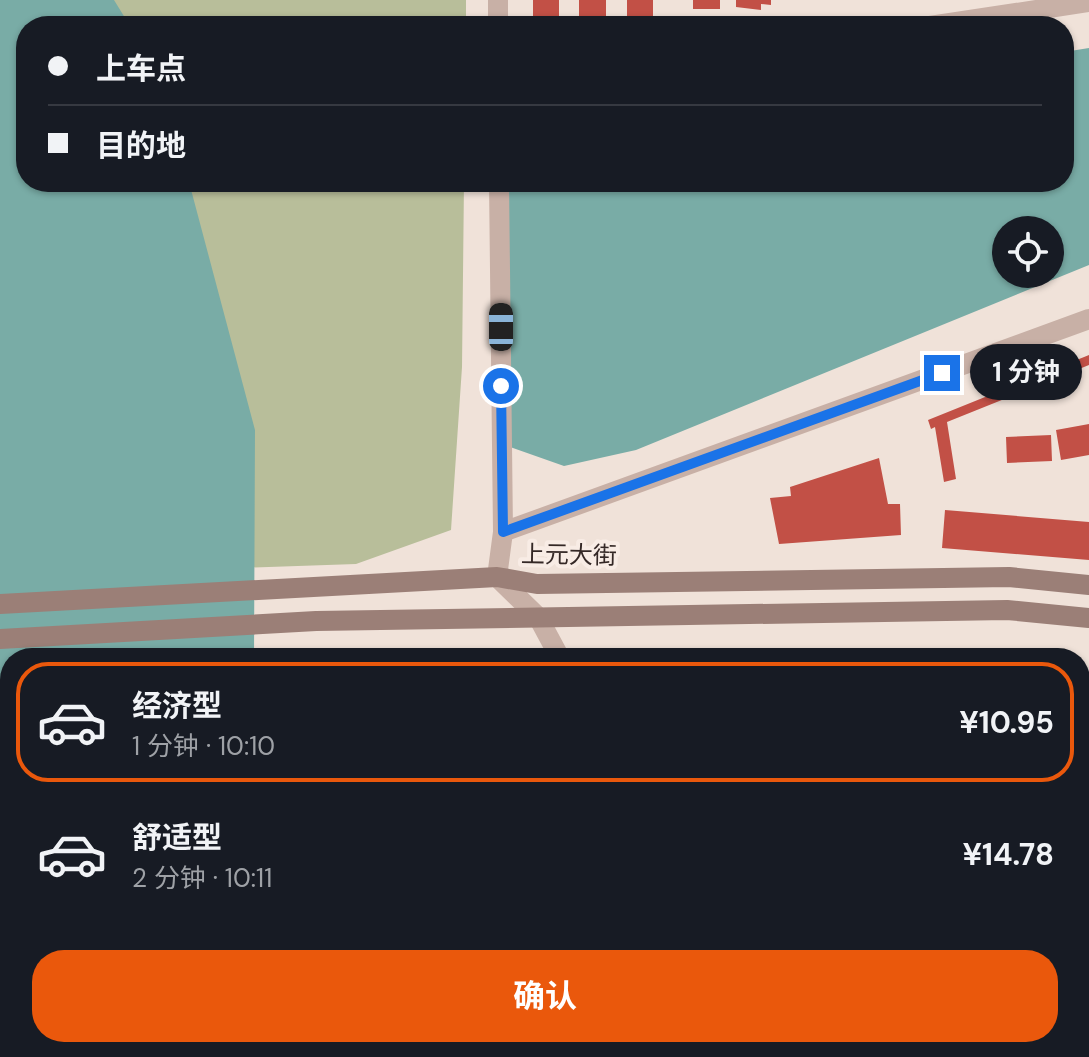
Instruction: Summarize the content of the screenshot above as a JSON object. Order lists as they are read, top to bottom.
{
  "streets": {
    "main road": ["上元大街"]
  },
  "page": {
    "banner": ["上车点", "目的地"],
    "bubble": "1 分钟",
    "list": [
      {
        "name": "经济型",
        "note": "1 分钟 · 10:10",
        "value": "¥10.95"
      },
      {
        "name": "舒适型",
        "note": "2 分钟 · 10:11",
        "value": "¥14.78"
      }
    ],
    "buttons": "确认"
  }
}
